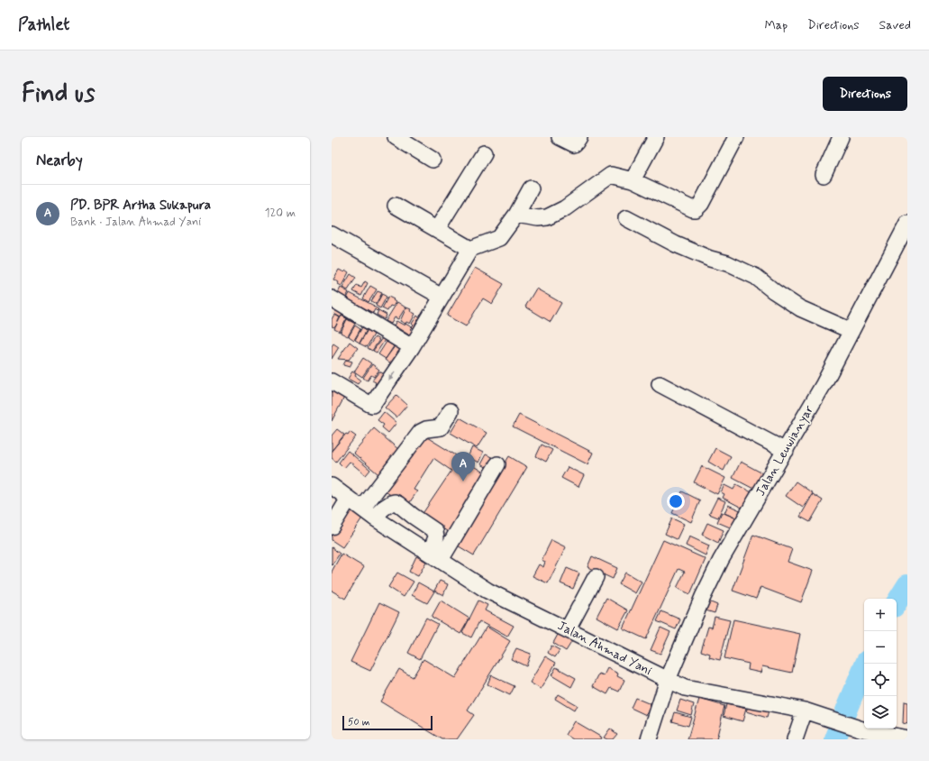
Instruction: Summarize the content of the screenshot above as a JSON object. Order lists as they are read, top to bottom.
{
  "streets": {
    "street": ["Jalan Leuwianyar", "Jalan Ahmad Yani"]
  },
  "crossings": [
    ["Jalan Leuwianyar", "Jalan Ahmad Yani"]
  ],
  "scale_bar": "50 m",
  "page": {
    "header": "Pathlet",
    "nav": ["Map", "Directions", "Saved"],
    "buttons": "Directions",
    "title": "Find us",
    "heading": "Nearby",
    "list": [
      {
        "mark": "A",
        "name": "PD. BPR Artha Sukapura",
        "note": "Bank · Jalan Ahmad Yani",
        "value": "120 m"
      }
    ],
    "pins": "A",
    "map_buttons": ["+", "−"],
    "scale": "50 m"
  }
}
